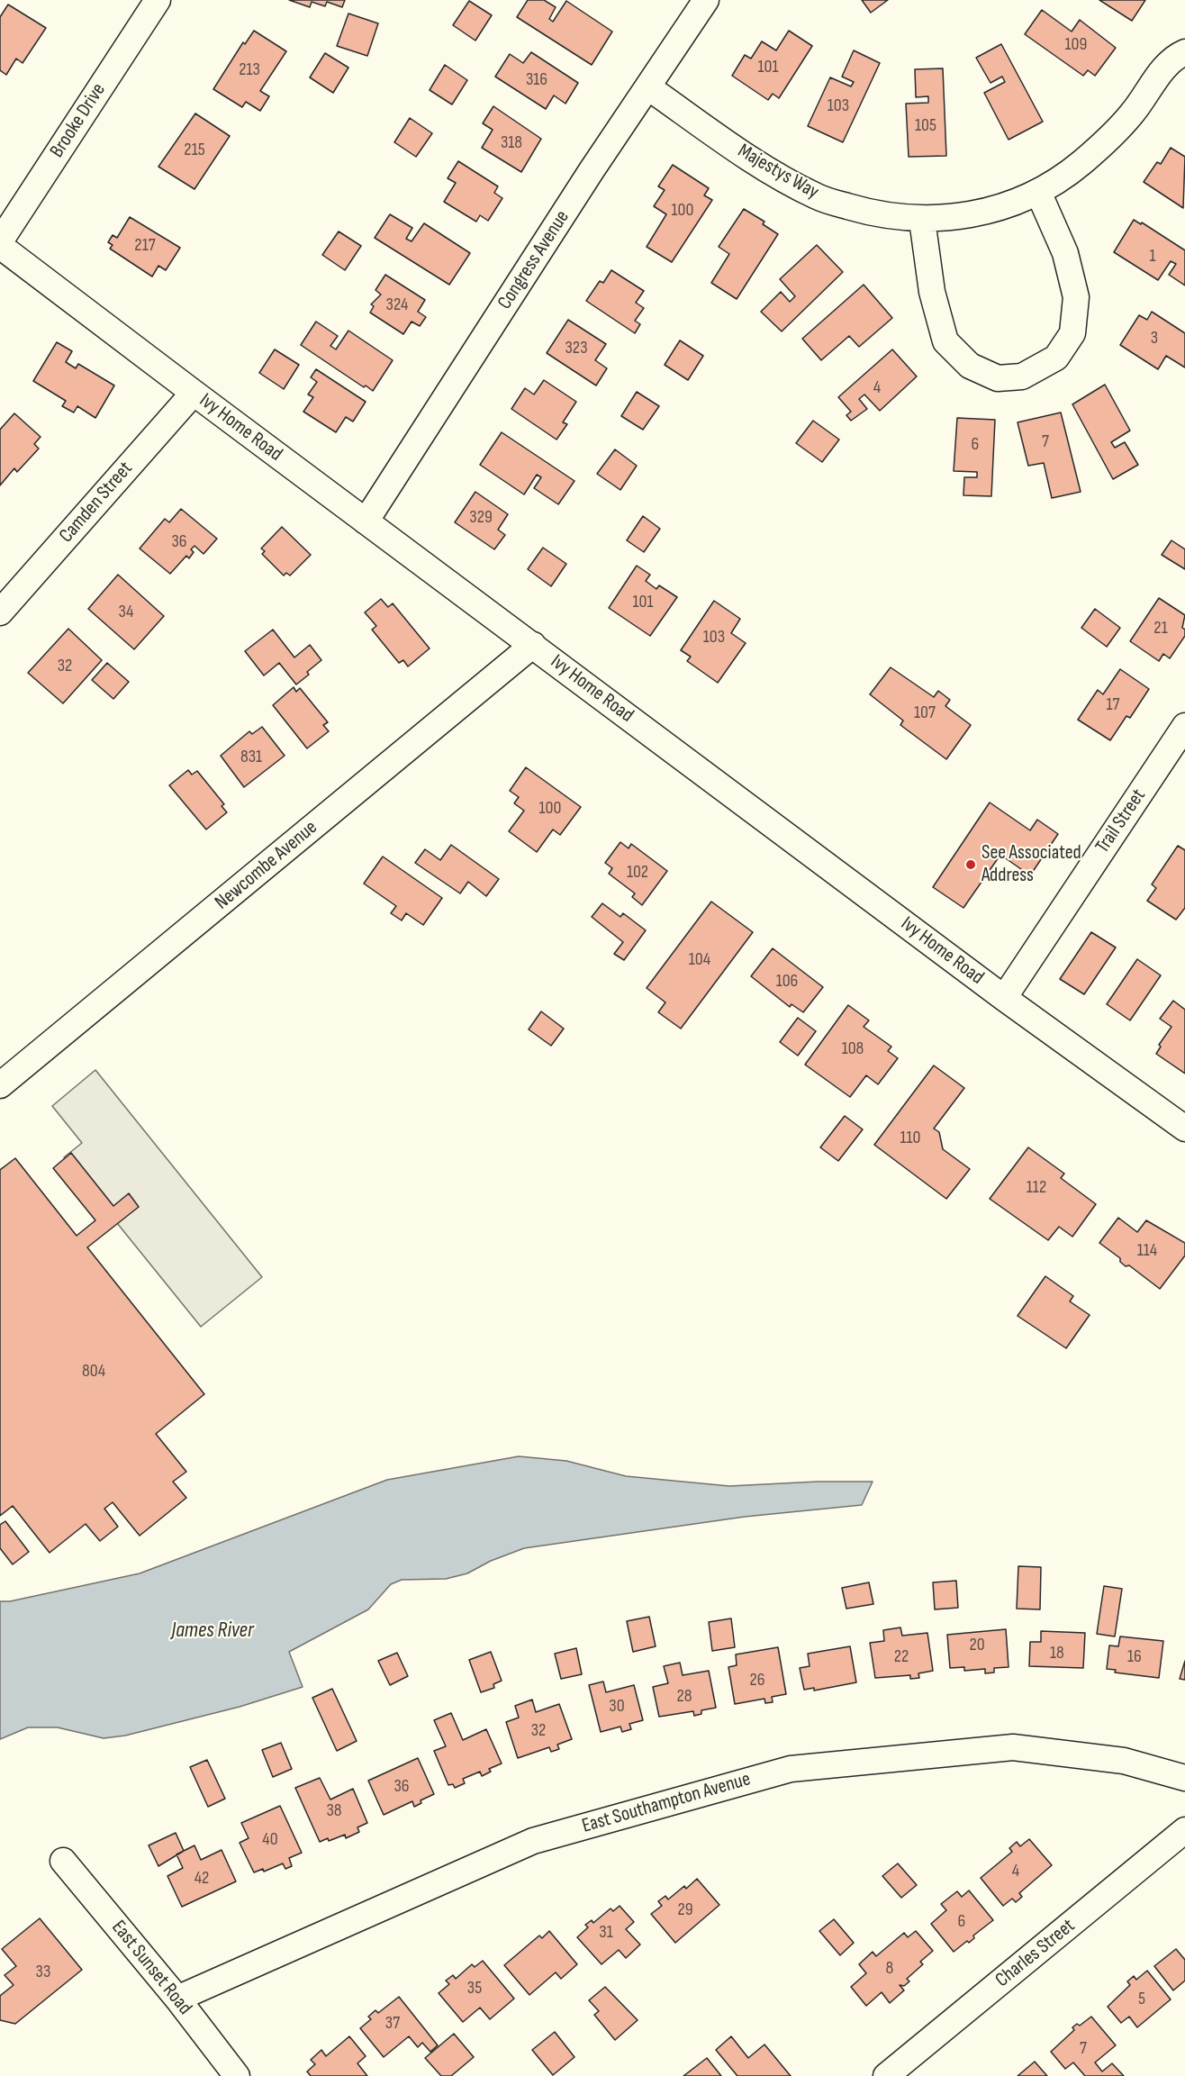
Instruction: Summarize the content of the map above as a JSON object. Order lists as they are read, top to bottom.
{
  "streets": {
    "street": [
      "Brooke Drive",
      "Majestys Way",
      "Congress Avenue",
      "Ivy Home Road",
      "Camden Street",
      "Trail Street",
      "Newcombe Avenue",
      "East Southampton Avenue",
      "Charles Street",
      "East Sunset Road"
    ]
  },
  "crossings": [
    ["Majestys Way", "Congress Avenue"],
    ["Congress Avenue", "Ivy Home Road"],
    ["Ivy Home Road", "Camden Street"],
    ["Ivy Home Road", "Trail Street"],
    ["Ivy Home Road", "Newcombe Avenue"],
    ["East Southampton Avenue", "East Sunset Road"]
  ],
  "water": ["James River"],
  "places": ["See Associated Address"],
  "house_numbers": [
    "109",
    "101",
    "213",
    "316",
    "103",
    "105",
    "318",
    "215",
    "100",
    "217",
    "1",
    "324",
    "3",
    "323",
    "4",
    "7",
    "6",
    "329",
    "36",
    "101",
    "34",
    "21",
    "103",
    "32",
    "17",
    "107",
    "831",
    "100",
    "102",
    "104",
    "106",
    "108",
    "110",
    "112",
    "114",
    "804",
    "20",
    "18",
    "22",
    "16",
    "26",
    "28",
    "30",
    "32",
    "36",
    "38",
    "40",
    "4",
    "42",
    "29",
    "6",
    "31",
    "8",
    "33",
    "35",
    "5",
    "37",
    "7"
  ]
}
